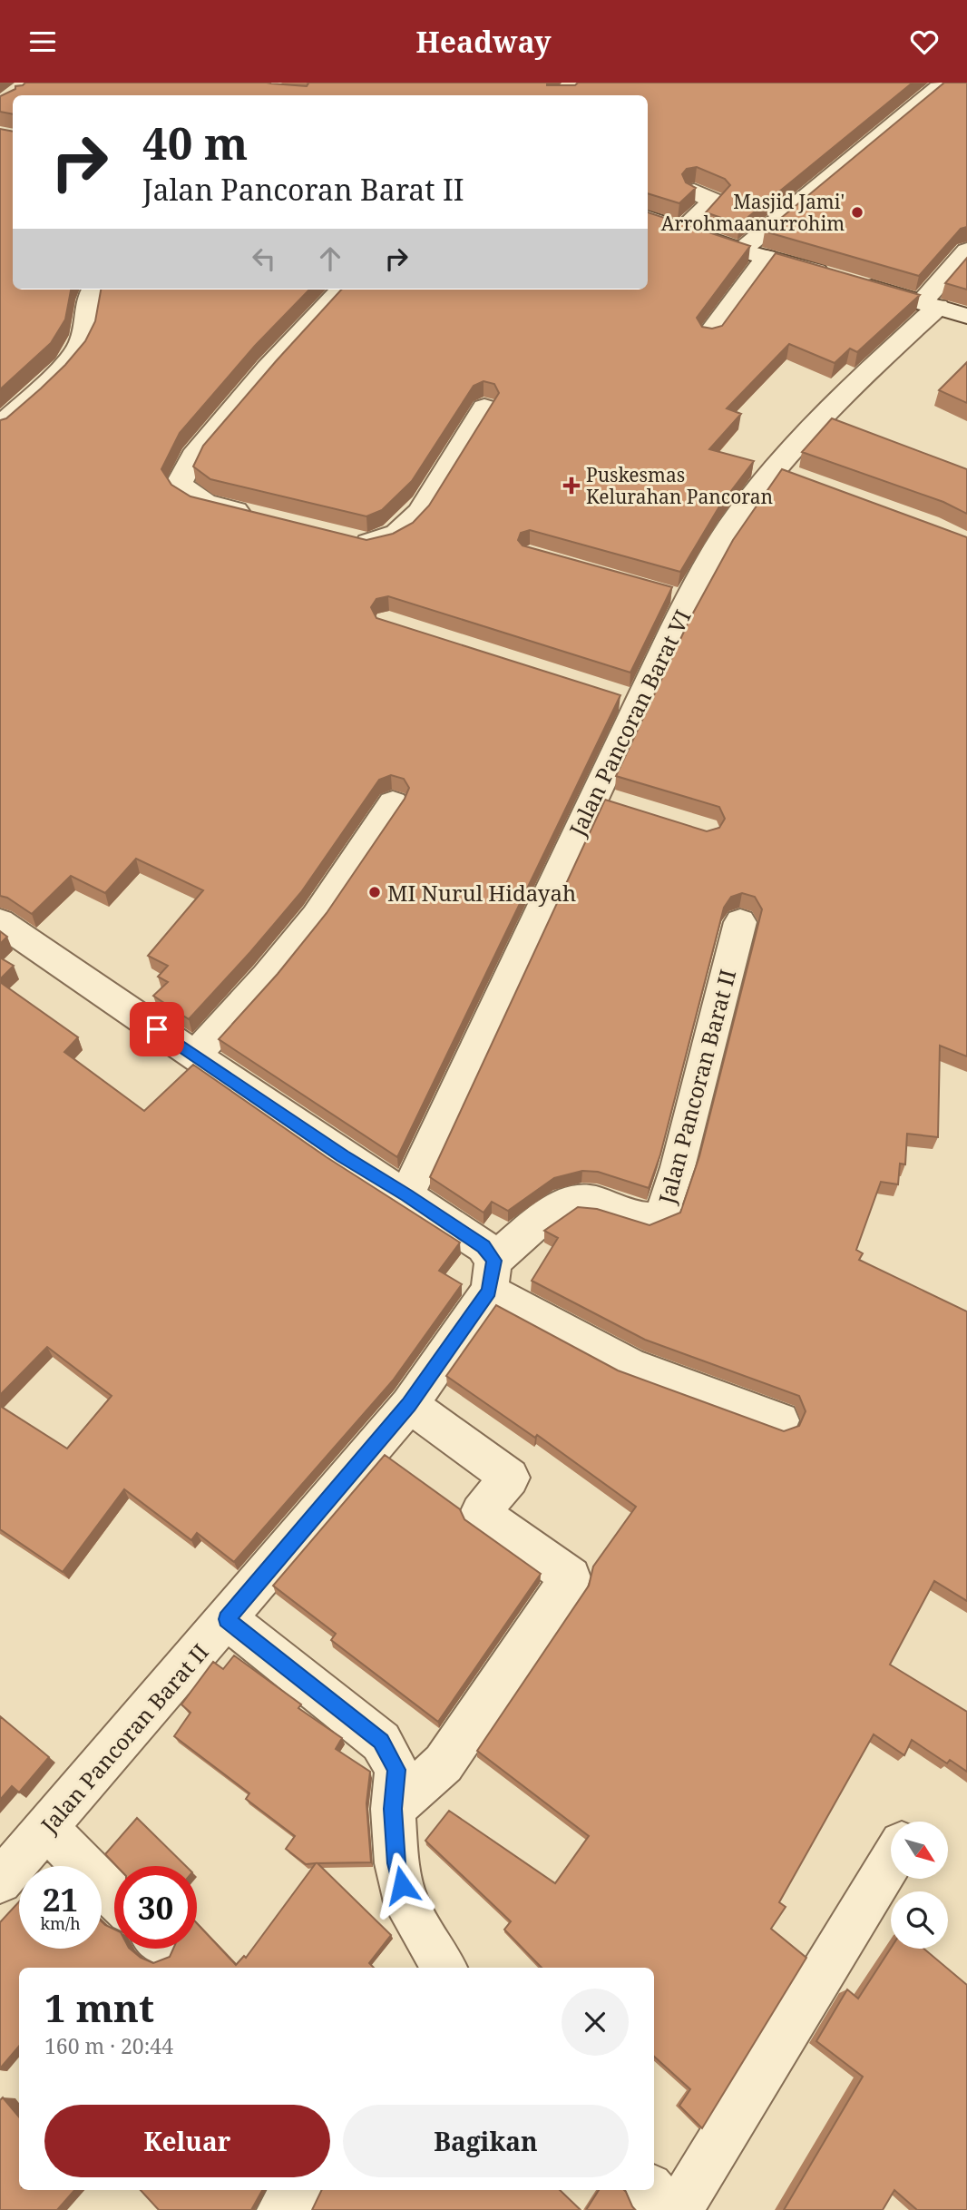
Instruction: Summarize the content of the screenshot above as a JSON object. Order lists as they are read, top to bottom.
{
  "streets": {
    "street": ["Jalan Pancoran Barat VI", "Jalan Pancoran Barat II"]
  },
  "places": {
    "other": ["Masjid Jami' Arrohmaanurrohim", "MI Nurul Hidayah"],
    "health": ["Puskesmas Kelurahan Pancoran"]
  },
  "north": "bottom right",
  "page": {
    "header": "Headway",
    "turn": ["40 m", "Jalan Pancoran Barat II"],
    "speed": "21 km/h",
    "limit": "30",
    "heading": ["1 mnt", "160 m · 20:44"],
    "buttons": ["Keluar", "Bagikan"]
  }
}
